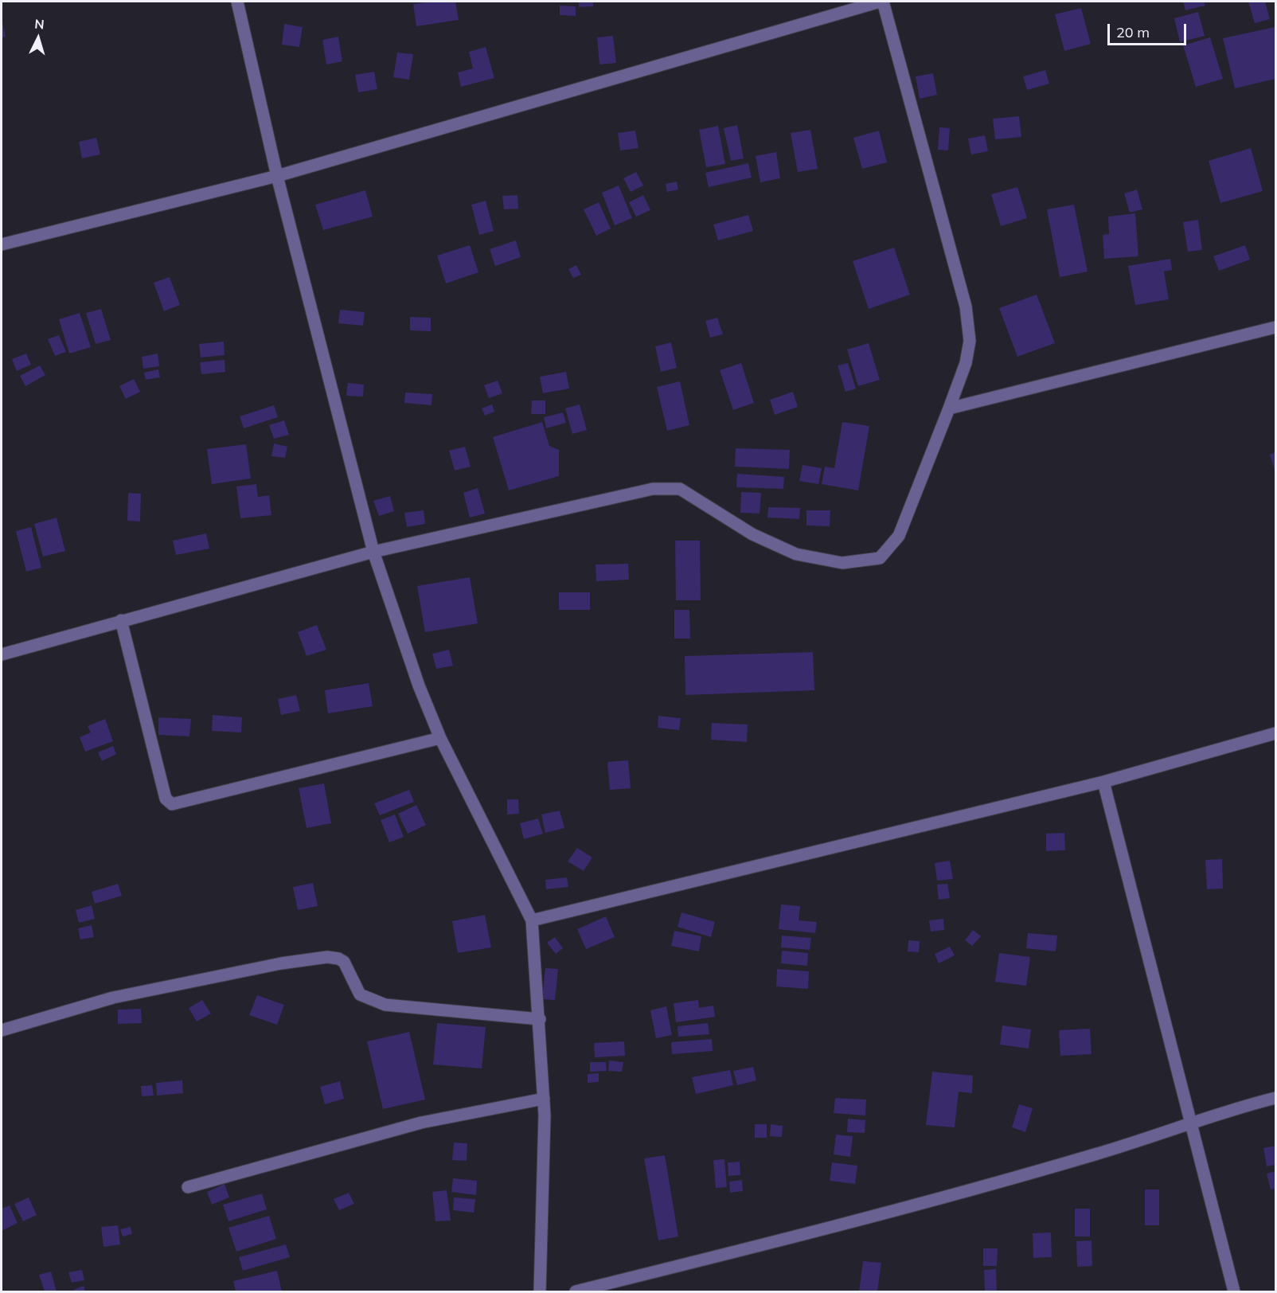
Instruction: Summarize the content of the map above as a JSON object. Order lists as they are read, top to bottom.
{
  "scale_bar": "20 m",
  "north": "top"
}
